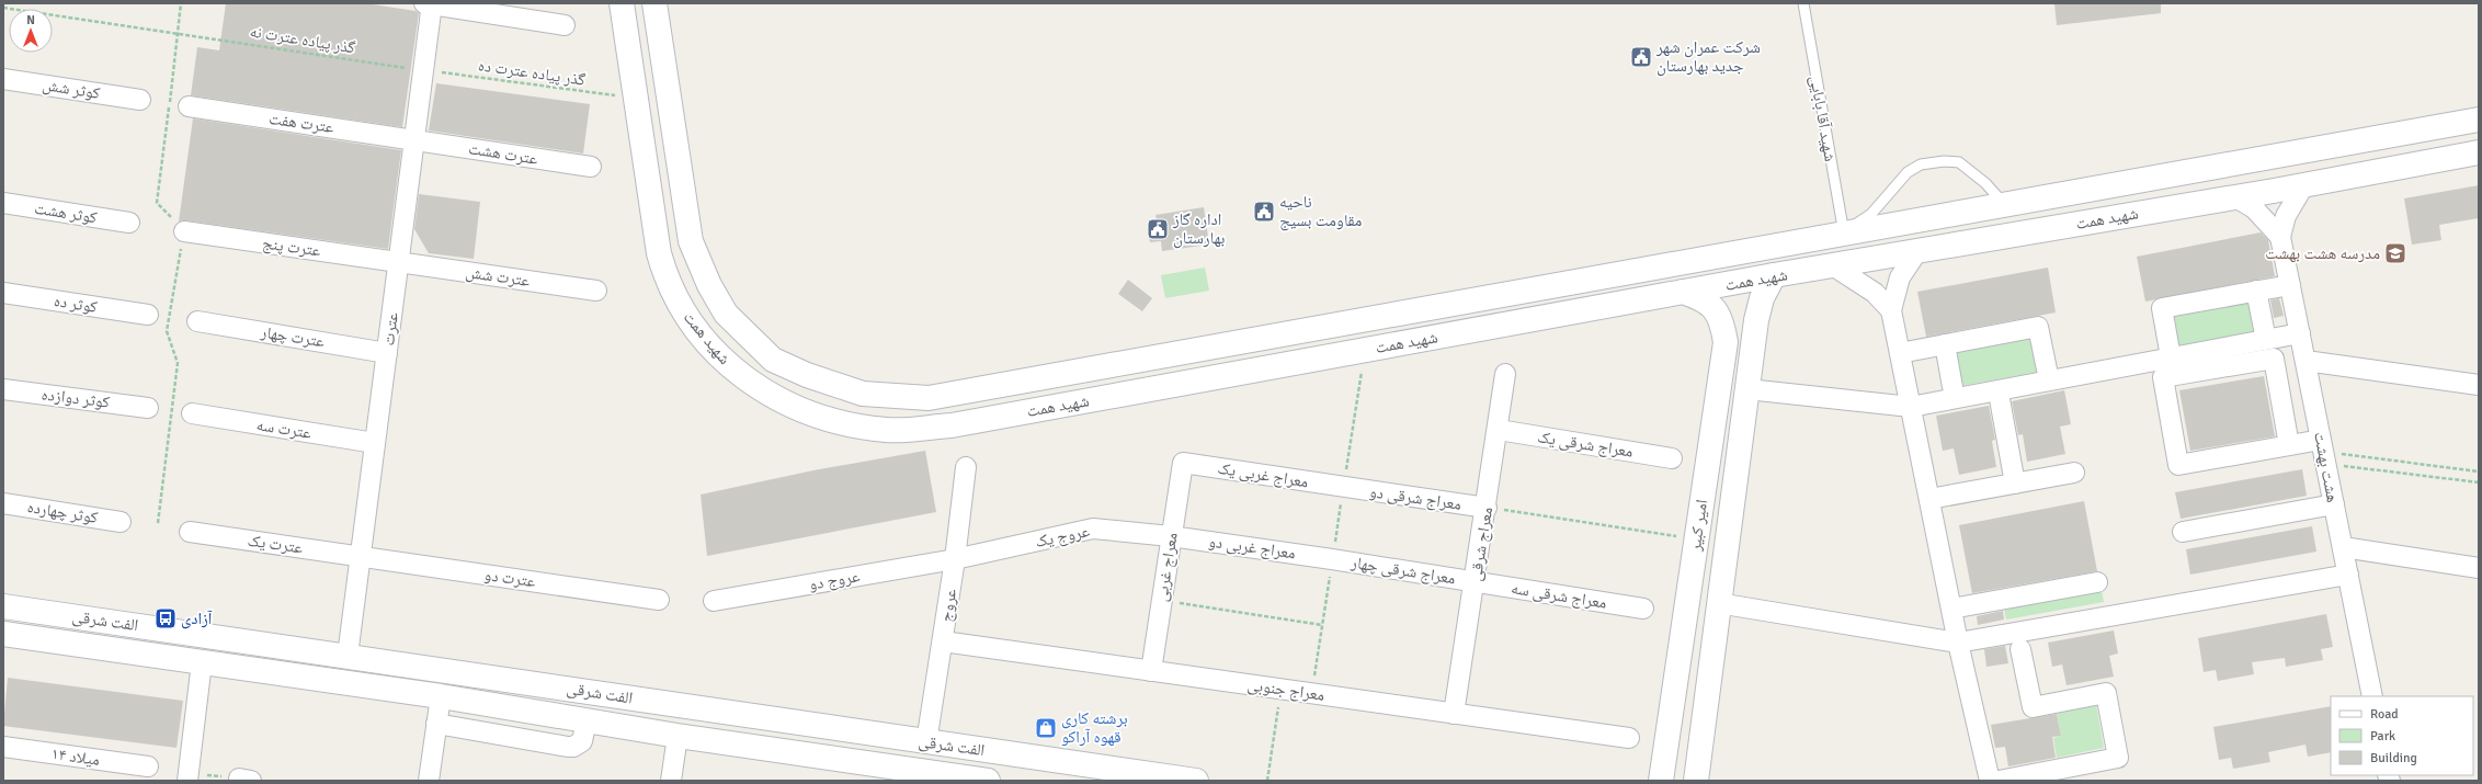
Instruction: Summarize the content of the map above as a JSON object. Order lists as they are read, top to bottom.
{
  "streets": {
    "street": [
      "کوثر شش",
      "عترت هفت",
      "عترت هشت",
      "کوثر هشت",
      "شهید همت",
      "عترت پنج",
      "عترت شش",
      "کوثر ده",
      "عترت",
      "عترت چهار",
      "کوثر دوازده",
      "عترت سه",
      "معراج شرقی یک",
      "هشت بهشت",
      "معراج غربی یک",
      "معراج شرقی دو",
      "کوثر چهارده",
      "امیر کبیر",
      "عروج یک",
      "عترت یک",
      "معراج شرقی",
      "معراج غربی دو",
      "معراج غربی",
      "معراج شرقی چهار",
      "عترت دو",
      "عروج دو",
      "معراج شرقی سه",
      "عروج",
      "الفت شرقی",
      "معراج جنوبی",
      "میلاد ۱۴"
    ],
    "lane": ["شهید آقا بابایی"],
    "path": ["گذر پیاده عترت نه", "گذر پیاده عترت ده"]
  },
  "crossings": [
    ["گذر پیاده عترت نه", "گذر پیاده عترت ده"],
    ["گذر پیاده عترت نه", "عترت"],
    ["گذر پیاده عترت ده", "شهید همت"],
    ["گذر پیاده عترت ده", "عترت"],
    ["شهید آقا بابایی", "شهید همت"],
    ["عترت هفت", "عترت هشت"],
    ["عترت هفت", "عترت"],
    ["عترت هشت", "عترت"],
    ["شهید همت", "امیر کبیر"],
    ["عترت پنج", "عترت شش"],
    ["عترت پنج", "عترت"],
    ["عترت شش", "عترت"],
    ["عترت", "عترت چهار"],
    ["عترت", "عترت سه"],
    ["عترت", "عترت یک"],
    ["عترت", "عترت دو"],
    ["عترت", "الفت شرقی"],
    ["معراج شرقی یک", "معراج شرقی"],
    ["معراج غربی یک", "معراج شرقی دو"],
    ["معراج غربی یک", "معراج غربی"],
    ["معراج شرقی دو", "معراج شرقی"],
    ["عروج یک", "معراج غربی دو"],
    ["عروج یک", "معراج غربی"],
    ["عروج یک", "عروج دو"],
    ["عروج یک", "عروج"],
    ["عترت یک", "عترت دو"],
    ["معراج شرقی", "معراج شرقی چهار"],
    ["معراج شرقی", "معراج شرقی سه"],
    ["معراج شرقی", "معراج جنوبی"],
    ["معراج غربی دو", "معراج غربی"],
    ["معراج غربی دو", "معراج شرقی چهار"],
    ["معراج غربی", "معراج جنوبی"],
    ["معراج شرقی چهار", "معراج شرقی سه"],
    ["عروج دو", "عروج"],
    ["عروج", "الفت شرقی"],
    ["عروج", "معراج جنوبی"]
  ],
  "places": {
    "public building": ["شرکت عمران شهر جدید بهارستان", "ناحیه مقاومت بسیج", "اداره گاز بهارستان"],
    "school or university": ["مدرسه هشت بهشت"],
    "bus stop": ["آزادی"],
    "shop": ["برشته کاری قهوه آراکو"]
  },
  "legend": ["Road", "Park", "Building"],
  "north": "top"
}
